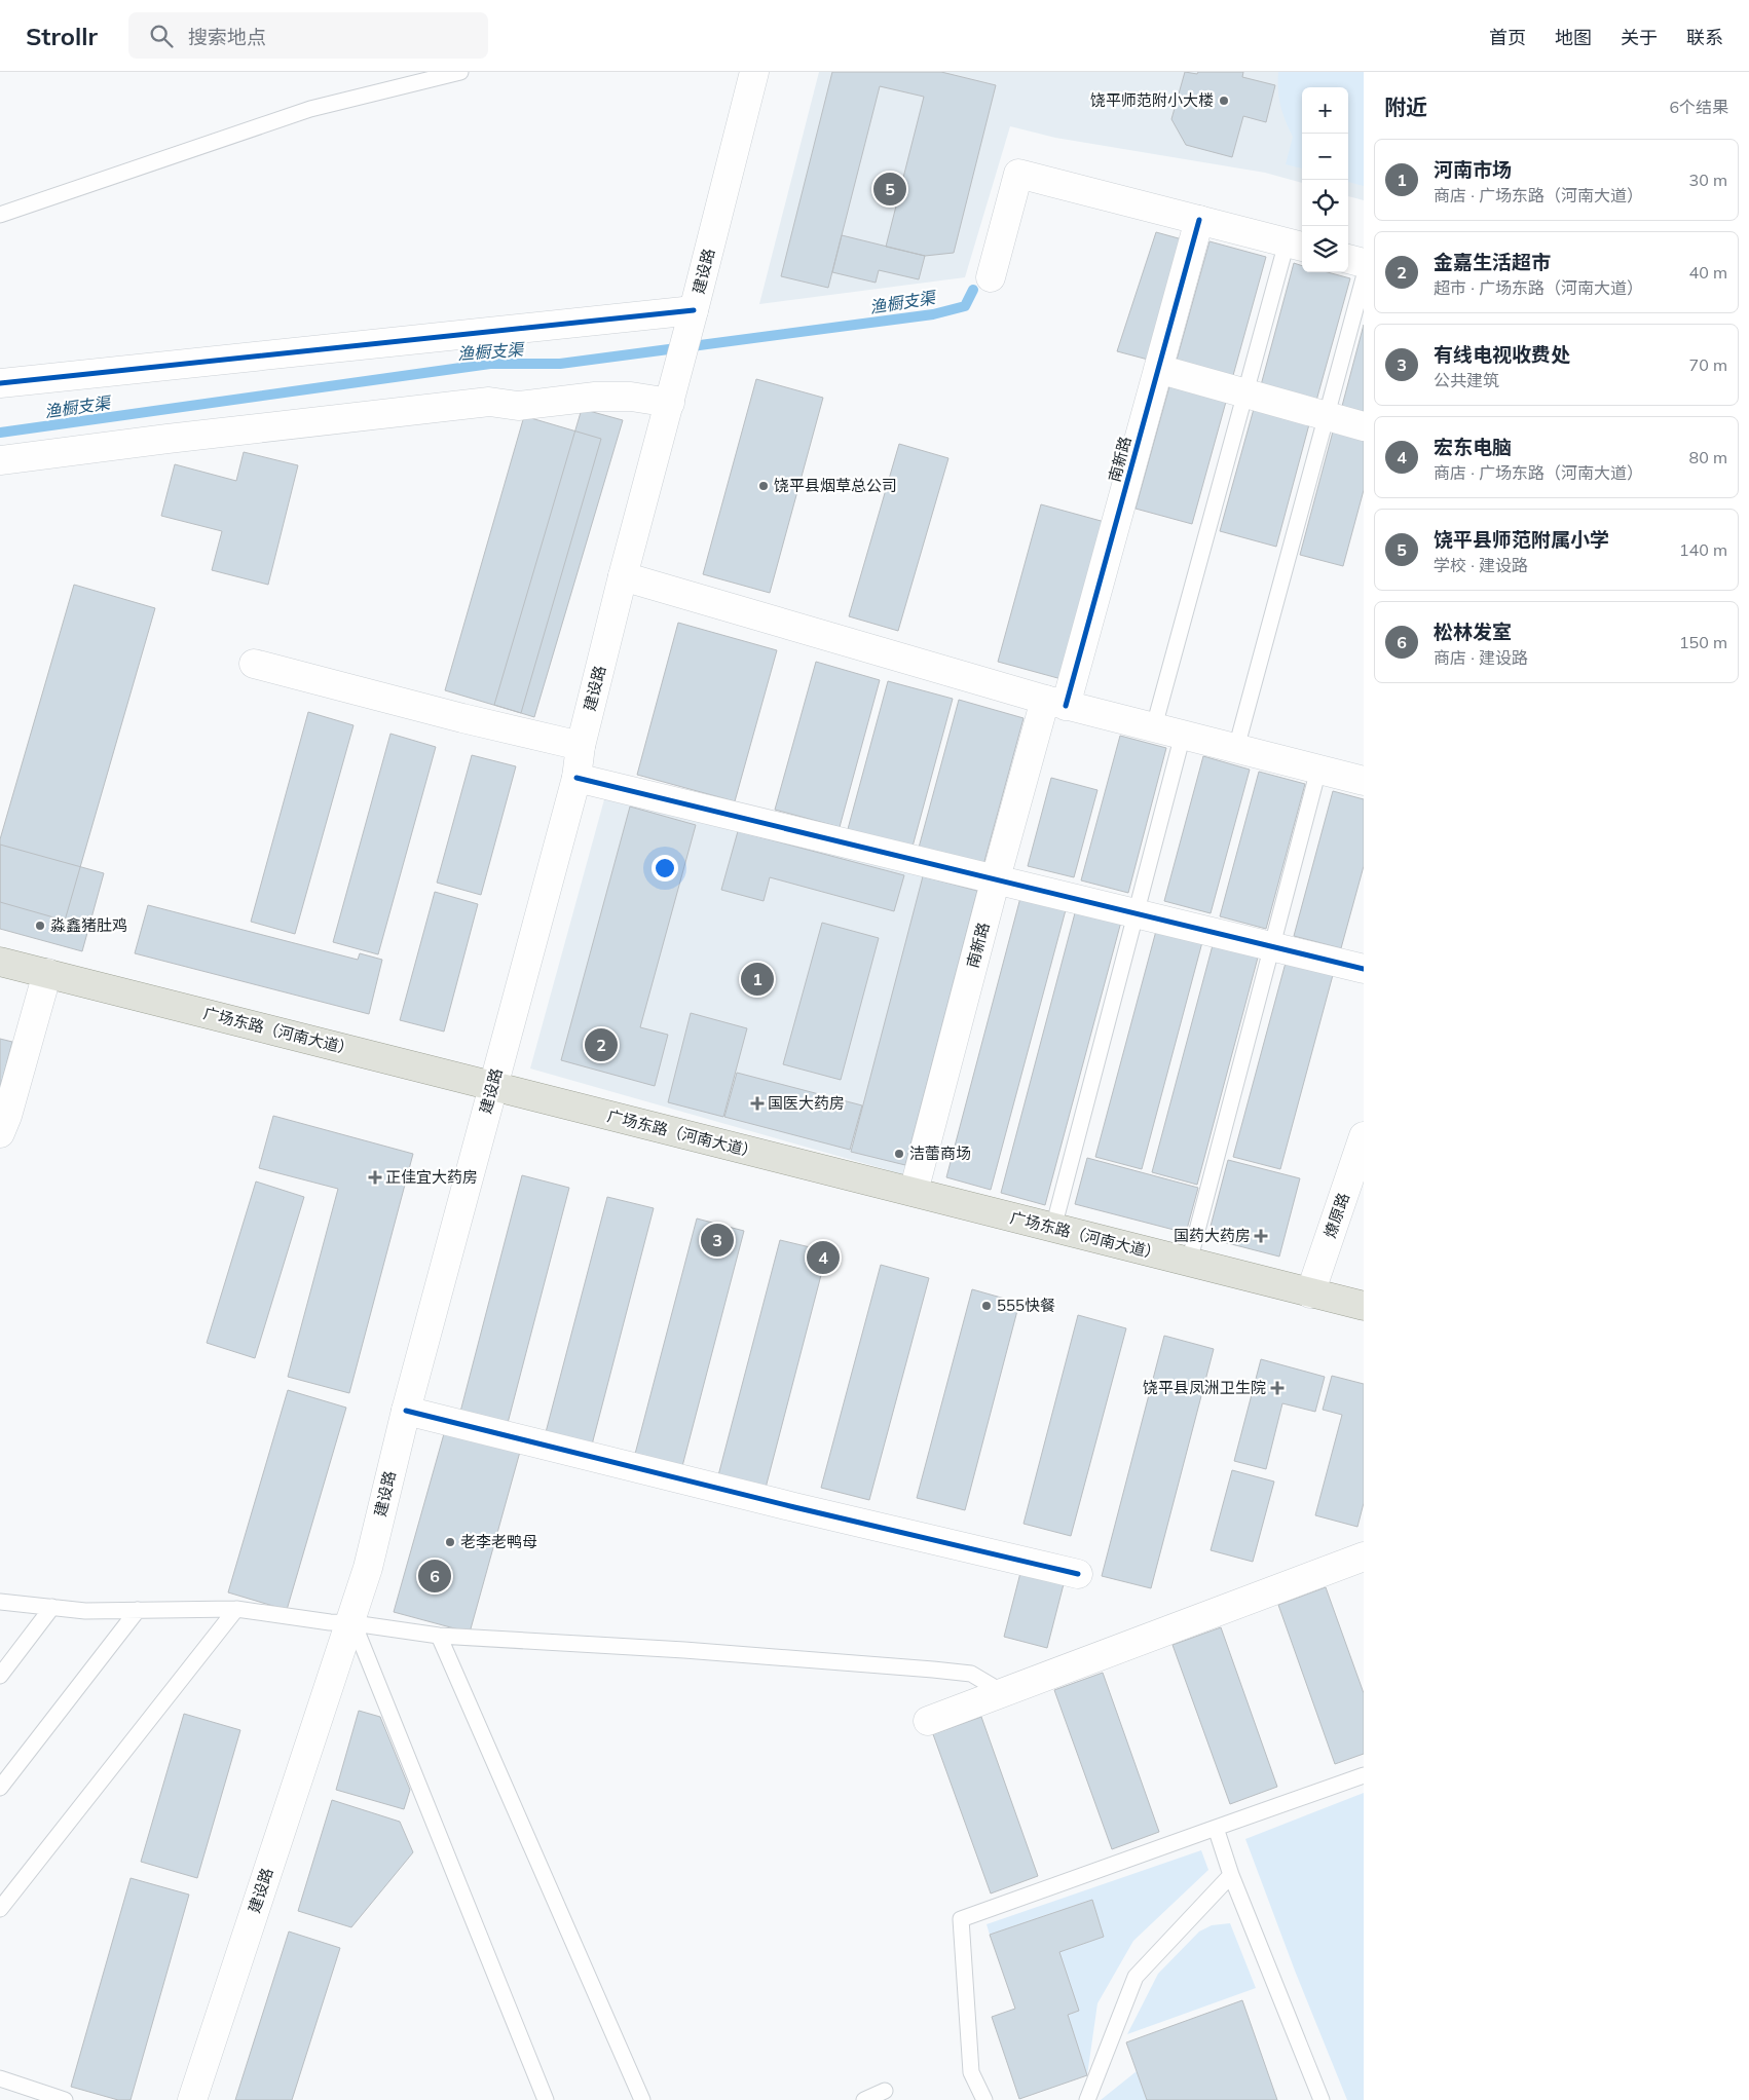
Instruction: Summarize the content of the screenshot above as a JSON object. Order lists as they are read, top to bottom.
{
  "streets": {
    "main road": ["广场东路（河南大道）"],
    "street": ["建设路", "南新路", "燎原路"]
  },
  "crossings": [
    ["建设路", "广场东路（河南大道）"],
    ["南新路", "广场东路（河南大道）"],
    ["广场东路（河南大道）", "燎原路"]
  ],
  "water": ["渔橱支渠"],
  "places": {
    "other": [
      "饶平师范附小大楼",
      "饶平县烟草总公司",
      "淼鑫猪肚鸡",
      "洁蕾商场",
      "555快餐",
      "老李老鸭母"
    ],
    "health": [
      "国医大药房",
      "正佳宜大药房",
      "国药大药房",
      "饶平县凤洲卫生院"
    ]
  },
  "page": {
    "header": "Strollr",
    "search": "搜索地点",
    "nav": [
      "首页",
      "地图",
      "关于",
      "联系"
    ],
    "heading": ["附近", "6个结果"],
    "map_buttons": ["+", "−"],
    "list": [
      {
        "mark": "1",
        "name": "河南市场",
        "note": "商店 · 广场东路（河南大道）",
        "value": "30 m"
      },
      {
        "mark": "2",
        "name": "金嘉生活超市",
        "note": "超市 · 广场东路（河南大道）",
        "value": "40 m"
      },
      {
        "mark": "3",
        "name": "有线电视收费处",
        "note": "公共建筑",
        "value": "70 m"
      },
      {
        "mark": "4",
        "name": "宏东电脑",
        "note": "商店 · 广场东路（河南大道）",
        "value": "80 m"
      },
      {
        "mark": "5",
        "name": "饶平县师范附属小学",
        "note": "学校 · 建设路",
        "value": "140 m"
      },
      {
        "mark": "6",
        "name": "松林发室",
        "note": "商店 · 建设路",
        "value": "150 m"
      }
    ],
    "pins": [
      "5",
      "1",
      "2",
      "3",
      "4",
      "6"
    ]
  }
}
